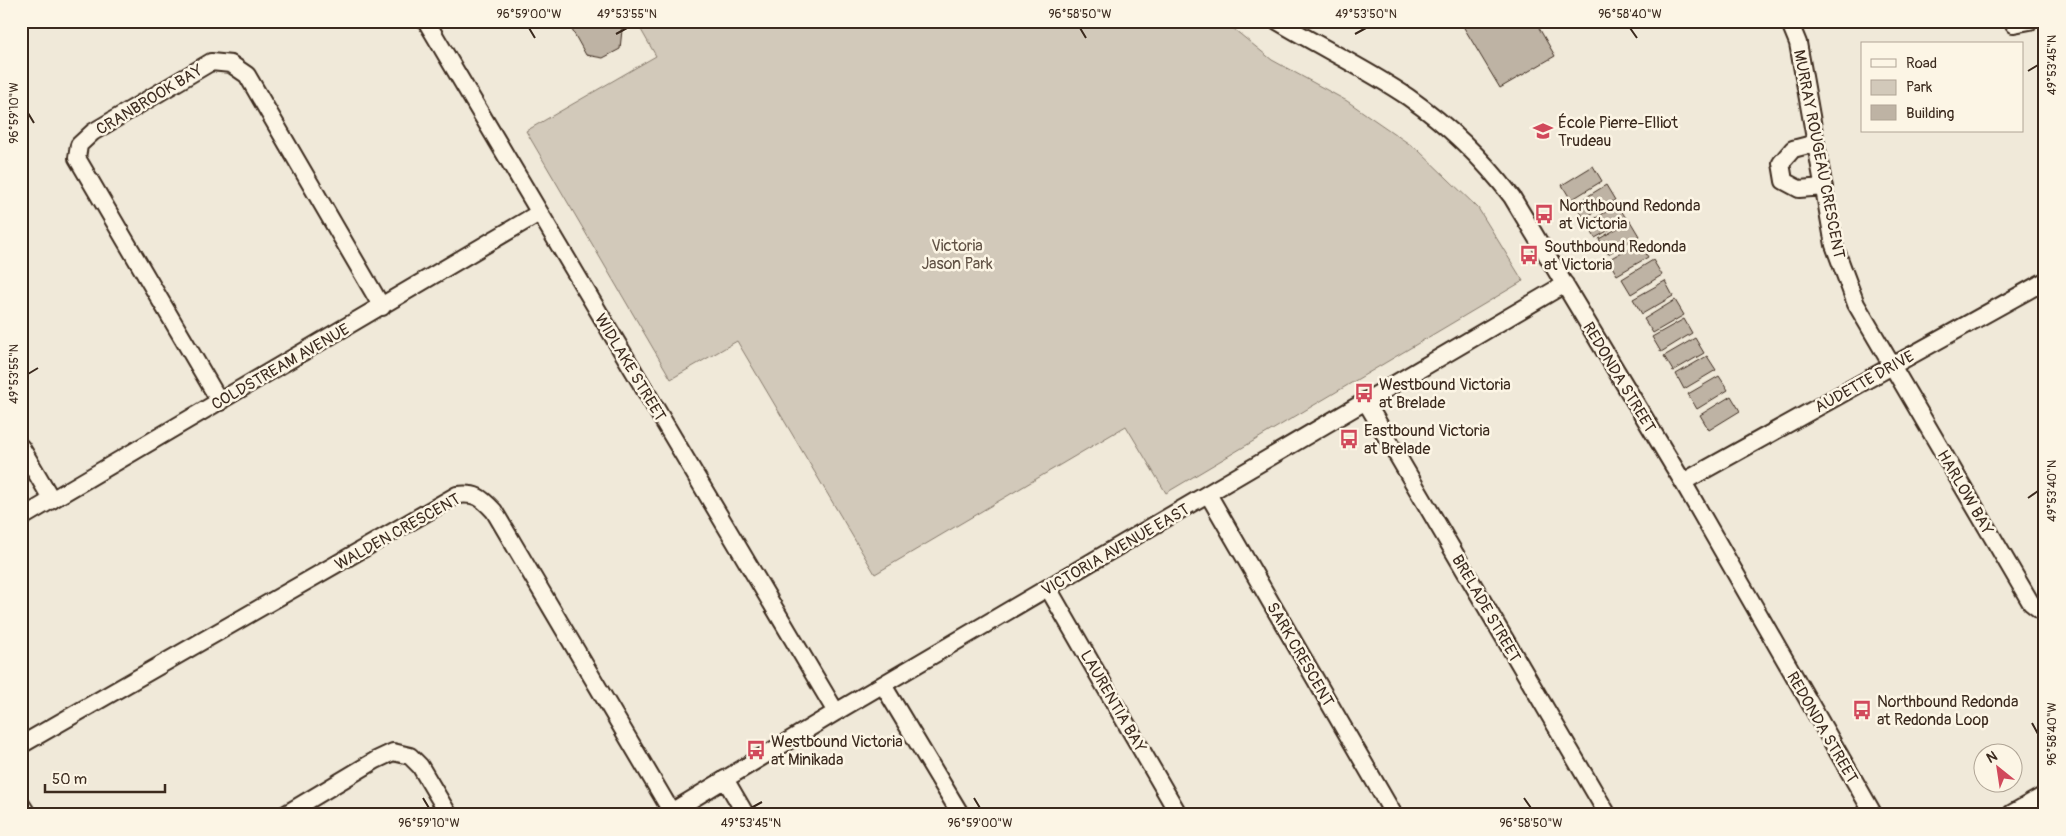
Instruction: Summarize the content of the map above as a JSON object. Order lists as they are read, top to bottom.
{
  "streets": {
    "street": [
      "CRANBROOK BAY",
      "MURRAY ROUGEAU CRESCENT",
      "COLDSTREAM AVENUE",
      "WIDLAKE STREET",
      "REDONDA STREET",
      "AUDETTE DRIVE",
      "HARLOW BAY",
      "WALDEN CRESCENT",
      "VICTORIA AVENUE EAST",
      "BRELADE STREET",
      "SARK CRESCENT",
      "LAURENTIA BAY"
    ]
  },
  "crossings": [
    ["CRANBROOK BAY", "COLDSTREAM AVENUE"],
    ["MURRAY ROUGEAU CRESCENT", "AUDETTE DRIVE"],
    ["MURRAY ROUGEAU CRESCENT", "HARLOW BAY"],
    ["COLDSTREAM AVENUE", "WIDLAKE STREET"],
    ["WIDLAKE STREET", "VICTORIA AVENUE EAST"],
    ["REDONDA STREET", "AUDETTE DRIVE"],
    ["REDONDA STREET", "VICTORIA AVENUE EAST"],
    ["AUDETTE DRIVE", "HARLOW BAY"],
    ["WALDEN CRESCENT", "VICTORIA AVENUE EAST"],
    ["VICTORIA AVENUE EAST", "BRELADE STREET"],
    ["VICTORIA AVENUE EAST", "SARK CRESCENT"],
    ["VICTORIA AVENUE EAST", "LAURENTIA BAY"]
  ],
  "parks": ["Victoria Jason Park"],
  "places": {
    "school or university": ["École Pierre-Elliot Trudeau"],
    "bus stop": [
      "Northbound Redonda at Victoria",
      "Southbound Redonda at Victoria",
      "Westbound Victoria at Brelade",
      "Eastbound Victoria at Brelade",
      "Northbound Redonda at Redonda Loop",
      "Westbound Victoria at Minikada"
    ]
  },
  "legend": ["Road", "Park", "Building"],
  "scale_bar": "50 m",
  "north": "top left",
  "coordinates": [
    "96°59'00\"W",
    "49°53'55\"N",
    "96°58'50\"W",
    "49°53'50\"N",
    "96°58'40\"W",
    "49°53'45\"N",
    "96°59'10\"W",
    "49°53'40\"N"
  ]
}
